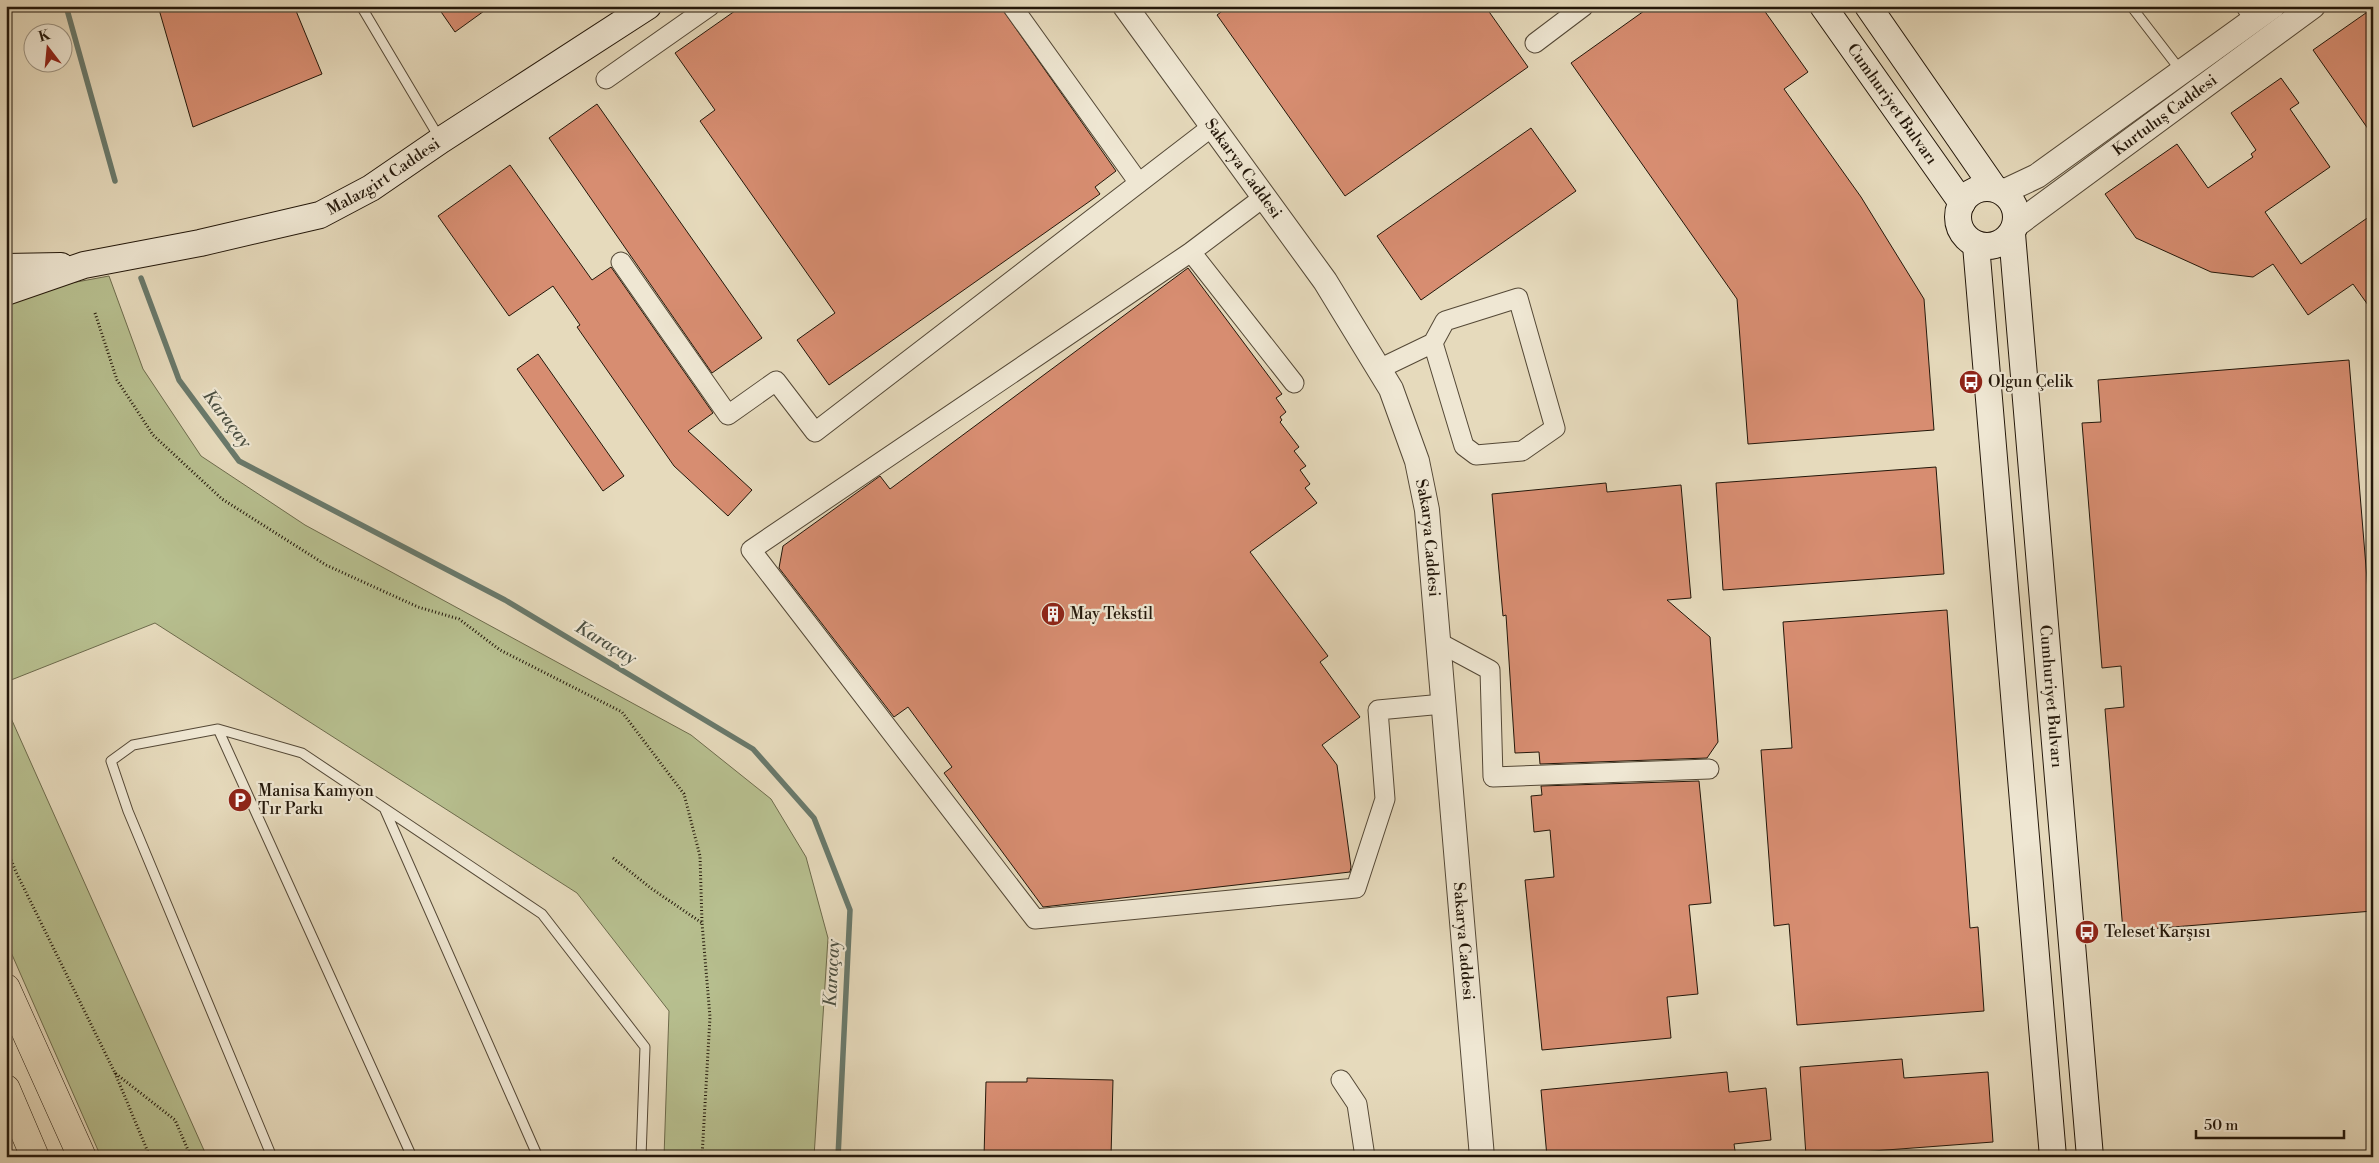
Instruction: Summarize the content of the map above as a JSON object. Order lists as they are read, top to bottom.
{
  "streets": {
    "main road": ["Cumhuriyet Bulvarı", "Malazgirt Caddesi"],
    "street": ["Kurtuluş Caddesi", "Sakarya Caddesi"]
  },
  "crossings": [
    ["Cumhuriyet Bulvarı", "Kurtuluş Caddesi"]
  ],
  "water": ["Karaçay"],
  "places": {
    "bus stop": ["Olgun Çelik", "Teleset Karşısı"],
    "building": ["May Tekstil"],
    "parking": ["Manisa Kamyon Tır Parkı"]
  },
  "scale_bar": "50 m",
  "north": "top"
}
